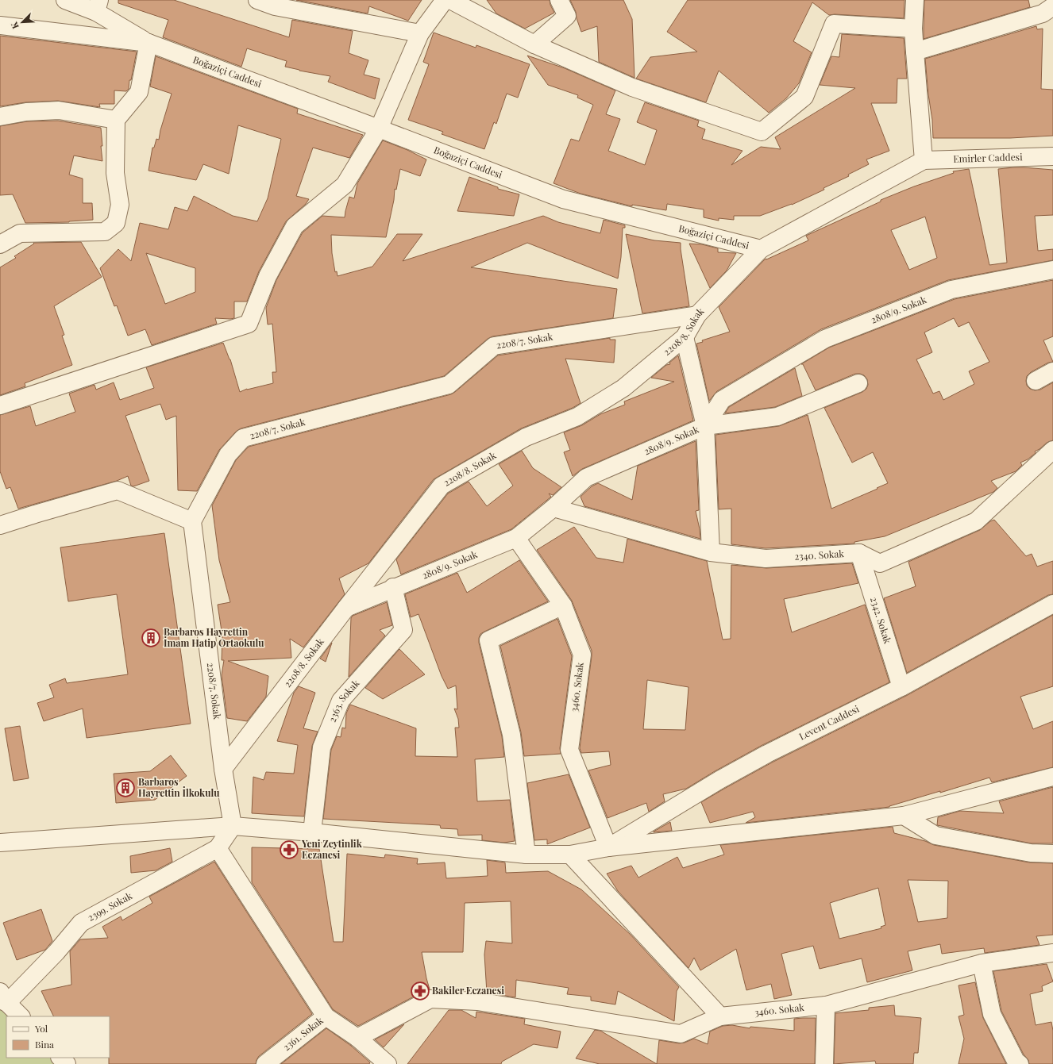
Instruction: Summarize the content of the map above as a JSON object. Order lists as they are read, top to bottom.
{
  "streets": {
    "street": [
      "Boğaziçi Caddesi",
      "Emirler Caddesi",
      "2808/9. Sokak",
      "2208/8. Sokak",
      "2208/7. Sokak",
      "2340. Sokak",
      "2342. Sokak",
      "3460. Sokak",
      "2363. Sokak",
      "Levent Caddesi",
      "2399. Sokak",
      "2361. Sokak"
    ]
  },
  "crossings": [
    ["Boğaziçi Caddesi", "Emirler Caddesi"],
    ["Boğaziçi Caddesi", "2208/8. Sokak"],
    ["2808/9. Sokak", "2208/8. Sokak"],
    ["2808/9. Sokak", "2340. Sokak"],
    ["2808/9. Sokak", "3460. Sokak"],
    ["2808/9. Sokak", "2363. Sokak"],
    ["2208/8. Sokak", "2208/7. Sokak"],
    ["2208/7. Sokak", "2399. Sokak"],
    ["2340. Sokak", "2342. Sokak"],
    ["2342. Sokak", "Levent Caddesi"],
    ["3460. Sokak", "Levent Caddesi"]
  ],
  "places": {
    "building": ["Barbaros Hayrettin İmam Hatip Ortaokulu", "Barbaros Hayrettin İlkokulu"],
    "pharmacy": ["Yeni Zeytinlik Eczanesi", "Bakiler Eczanesi"]
  },
  "legend": ["Yol", "Bina"],
  "north": "bottom left"
}
